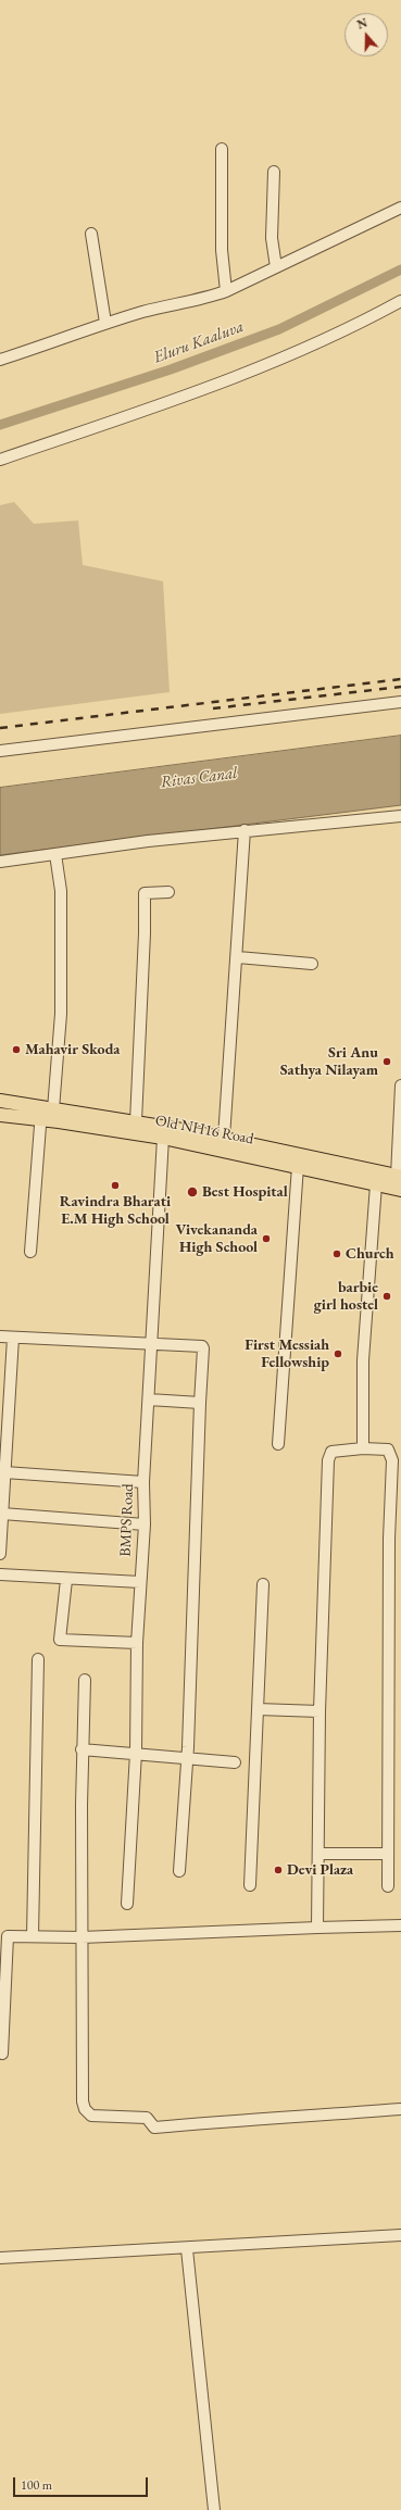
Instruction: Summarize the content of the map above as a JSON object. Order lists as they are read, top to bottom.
{
  "streets": {
    "main road": ["Old NH16 Road"],
    "street": ["BMPS Road"]
  },
  "crossings": [
    ["Old NH16 Road", "BMPS Road"]
  ],
  "water": ["Eluru Kaaluva", "Rivas Canal"],
  "places": [
    "Mahavir Skoda",
    "Sri Anu Sathya Nilayam",
    "Ravindra Bharati E.M High School",
    "Best Hospital",
    "Vivekananda High School",
    "Church",
    "barbie girl hostel",
    "First Messiah Fellowship",
    "Devi Plaza"
  ],
  "scale_bar": "100 m",
  "north": "top"
}
